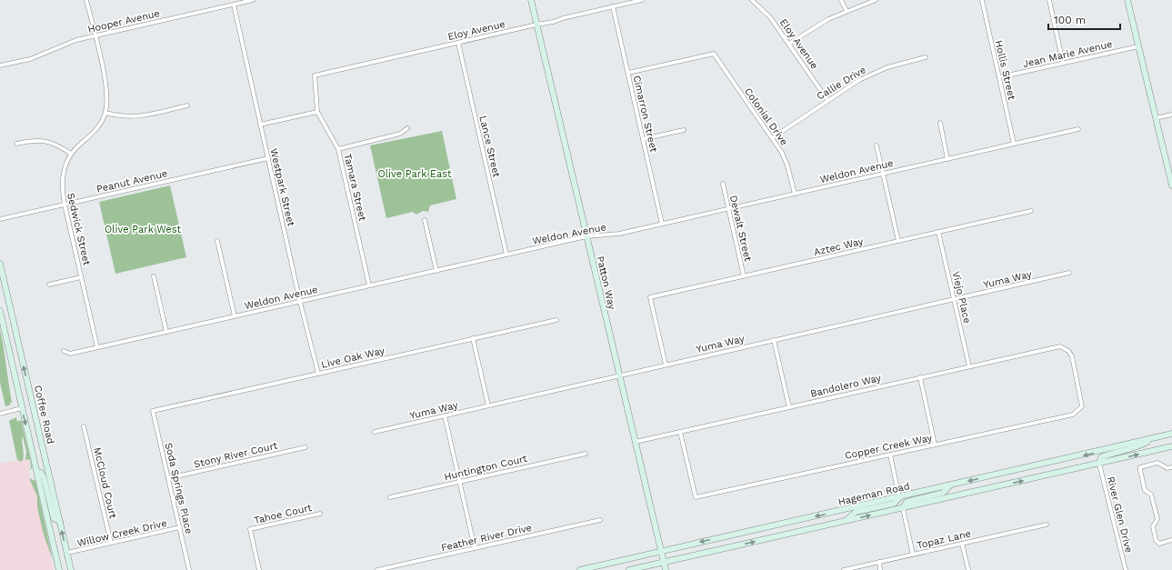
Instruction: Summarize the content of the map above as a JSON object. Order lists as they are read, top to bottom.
{
  "streets": {
    "main road": ["Patton Way", "Coffee Road", "Hageman Road"],
    "street": [
      "Hooper Avenue",
      "Eloy Avenue",
      "Jean Marie Avenue",
      "Hollis Street",
      "Callie Drive",
      "Cimarron Street",
      "Colonial Drive",
      "Lance Street",
      "Weldon Avenue",
      "Peanut Avenue",
      "Westpark Street",
      "Tamara Street",
      "Dewalt Street",
      "Sedwick Street",
      "Aztec Way",
      "Yuma Way",
      "Viejo Place",
      "Live Oak Way",
      "Bandolero Way",
      "Copper Creek Way",
      "Stony River Court",
      "Huntington Court",
      "McCloud Court",
      "Soda Springs Place",
      "Tahoe Court",
      "River Glen Drive",
      "Willow Creek Drive",
      "Feather River Drive",
      "Topaz Lane"
    ]
  },
  "crossings": [
    ["Hooper Avenue", "Westpark Street"],
    ["Hooper Avenue", "Sedwick Street"],
    ["Eloy Avenue", "Callie Drive"],
    ["Eloy Avenue", "Cimarron Street"],
    ["Eloy Avenue", "Lance Street"],
    ["Eloy Avenue", "Tamara Street"],
    ["Eloy Avenue", "Patton Way"],
    ["Jean Marie Avenue", "Hollis Street"],
    ["Hollis Street", "Weldon Avenue"],
    ["Callie Drive", "Colonial Drive"],
    ["Cimarron Street", "Colonial Drive"],
    ["Cimarron Street", "Weldon Avenue"],
    ["Colonial Drive", "Weldon Avenue"],
    ["Lance Street", "Weldon Avenue"],
    ["Weldon Avenue", "Westpark Street"],
    ["Weldon Avenue", "Tamara Street"],
    ["Weldon Avenue", "Dewalt Street"],
    ["Weldon Avenue", "Sedwick Street"],
    ["Weldon Avenue", "Patton Way"],
    ["Peanut Avenue", "Westpark Street"],
    ["Peanut Avenue", "Sedwick Street"],
    ["Westpark Street", "Live Oak Way"],
    ["Dewalt Street", "Aztec Way"],
    ["Aztec Way", "Yuma Way"],
    ["Aztec Way", "Viejo Place"],
    ["Yuma Way", "Patton Way"],
    ["Yuma Way", "Viejo Place"],
    ["Patton Way", "Bandolero Way"],
    ["Patton Way", "Hageman Road"],
    ["Viejo Place", "Bandolero Way"],
    ["Live Oak Way", "Soda Springs Place"],
    ["Bandolero Way", "Copper Creek Way"],
    ["Coffee Road", "Willow Creek Drive"],
    ["Stony River Court", "Soda Springs Place"],
    ["McCloud Court", "Willow Creek Drive"],
    ["Soda Springs Place", "Willow Creek Drive"],
    ["Hageman Road", "River Glen Drive"]
  ],
  "parks": ["Olive Park East", "Olive Park West"],
  "scale_bar": "100 m"
}
